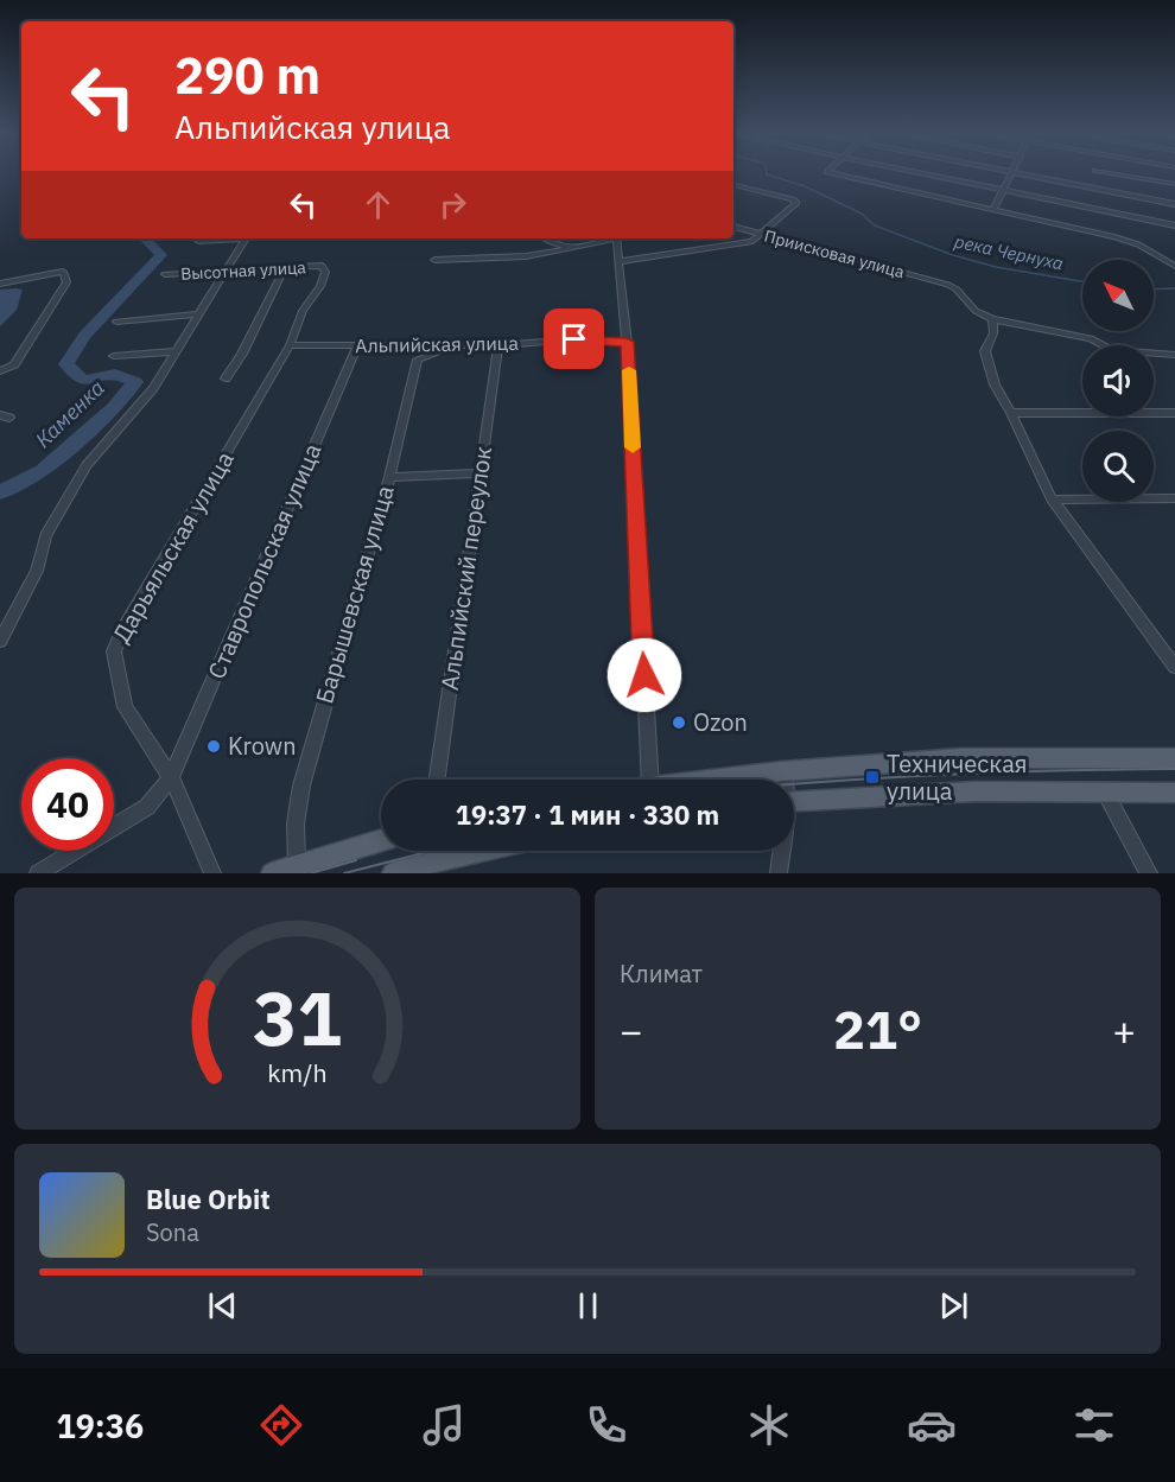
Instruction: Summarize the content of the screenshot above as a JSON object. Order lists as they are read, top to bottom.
{
  "streets": {
    "street": [
      "Приисковая улица",
      "Высотная улица",
      "Альпийская улица",
      "Дарьяльская улица",
      "Ставропольская улица",
      "Альпийский переулок",
      "Барышевская улица"
    ]
  },
  "crossings": [
    ["Высотная улица", "Дарьяльская улица"],
    ["Альпийская улица", "Дарьяльская улица"],
    ["Альпийская улица", "Ставропольская улица"],
    ["Альпийская улица", "Альпийский переулок"],
    ["Альпийская улица", "Барышевская улица"],
    ["Дарьяльская улица", "Ставропольская улица"]
  ],
  "water": ["река Чернуха", "Каменка"],
  "places": {
    "other": ["Ozon", "Krown"],
    "transit": ["Техническая улица"]
  },
  "north": "top left",
  "page": {
    "turn": ["290 m", "Альпийская улица"],
    "limit": "40",
    "trip": "19:37 · 1 мин · 330 m",
    "tile": "Климат",
    "heat": ["−", "21°", "+"],
    "song": ["Blue Orbit", "Sona"],
    "tabs": "19:36",
    "gauge": ["31", "km/h"]
  }
}
